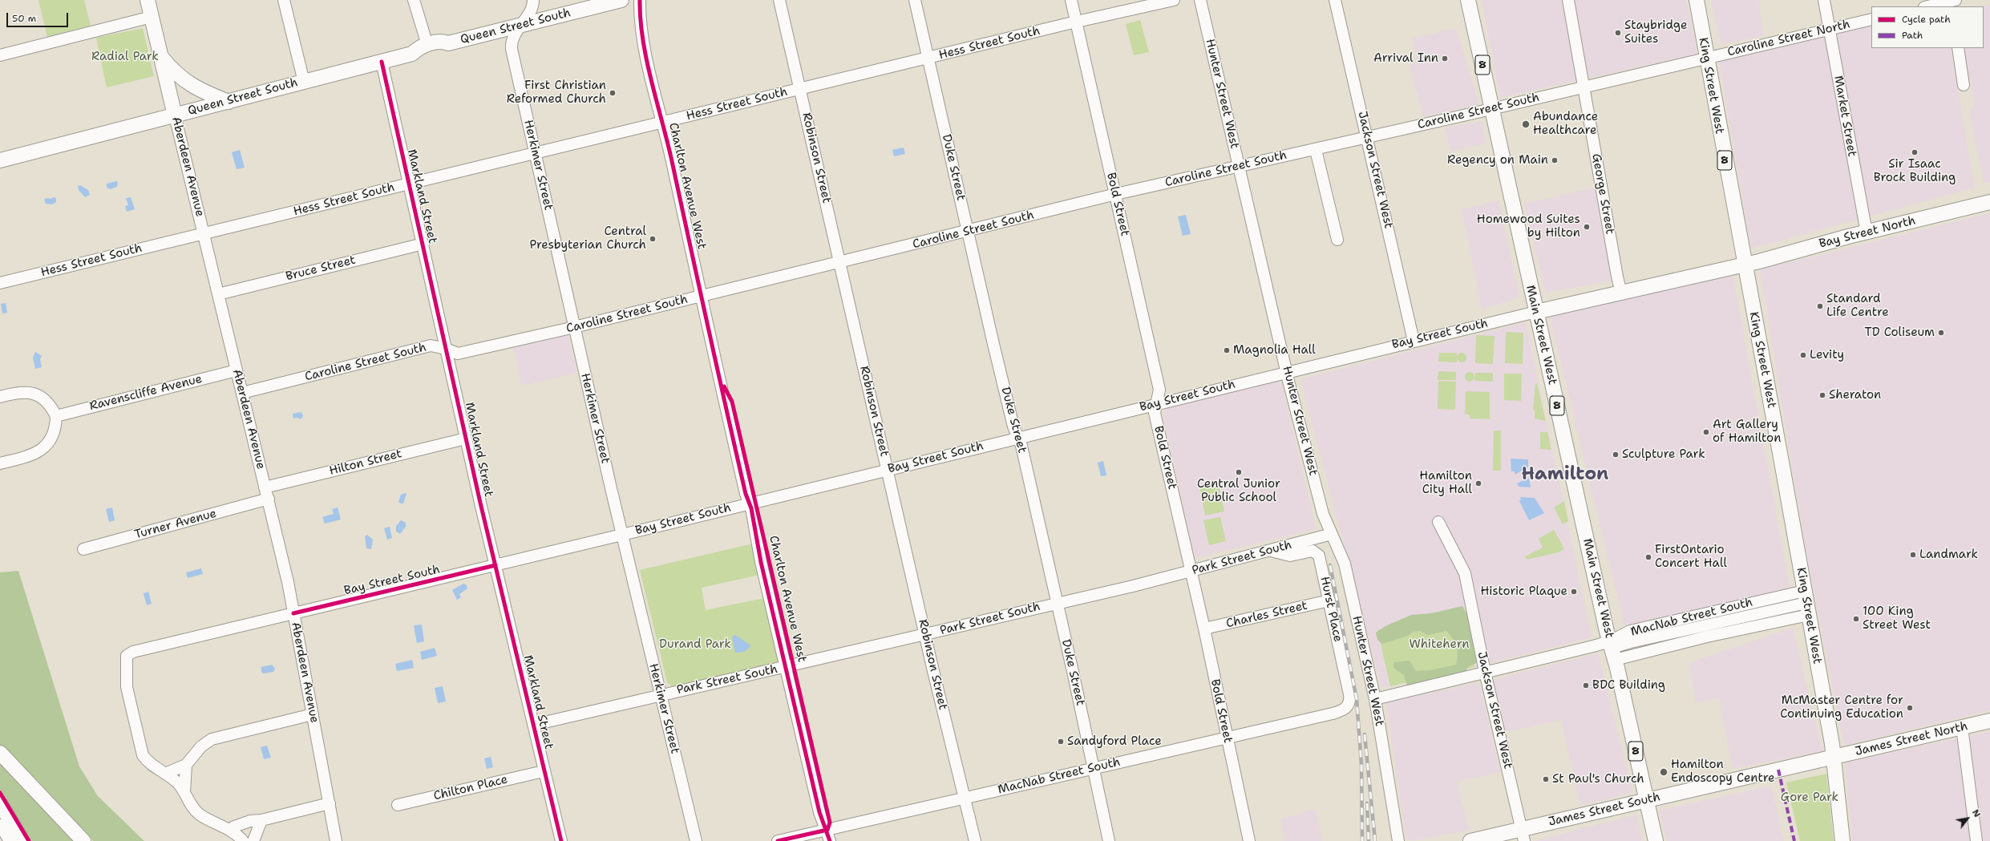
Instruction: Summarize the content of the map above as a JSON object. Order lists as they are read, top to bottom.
{
  "streets": {
    "main road": [
      "Queen Street South",
      "8",
      "King Street West",
      "Aberdeen Avenue",
      "Bay Street North",
      "Bay Street South",
      "Main Street West",
      "James Street North",
      "James Street South"
    ],
    "street": [
      "Caroline Street North",
      "Hess Street South",
      "Hunter Street West",
      "Caroline Street South",
      "Market Street",
      "Robinson Street",
      "Herkimer Street",
      "Duke Street",
      "Jackson Street West",
      "Charlton Avenue West",
      "George Street",
      "Markland Street",
      "Bold Street",
      "Bruce Street",
      "Ravenscliffe Avenue",
      "Hilton Street",
      "Turner Avenue",
      "Park Street South",
      "Hurst Place",
      "Charles Street",
      "MacNab Street South",
      "Chilton Place"
    ]
  },
  "crossings": [
    ["Queen Street South", "Herkimer Street"],
    ["Queen Street South", "Aberdeen Avenue"],
    ["Queen Street South", "Markland Street"],
    ["Caroline Street North", "King Street West"],
    ["Caroline Street North", "Caroline Street South"],
    ["Caroline Street North", "Market Street"],
    ["Hess Street South", "Robinson Street"],
    ["Hess Street South", "Herkimer Street"],
    ["Hess Street South", "Aberdeen Avenue"],
    ["Hess Street South", "Duke Street"],
    ["Hess Street South", "Charlton Avenue West"],
    ["Hess Street South", "Markland Street"],
    ["Hess Street South", "Bold Street"],
    ["8", "King Street West"],
    ["8", "Main Street West"],
    ["8", "James Street North"],
    ["8", "James Street South"],
    ["King Street West", "Caroline Street South"],
    ["King Street West", "Bay Street North"],
    ["King Street West", "Bay Street South"],
    ["King Street West", "MacNab Street South"],
    ["King Street West", "James Street North"],
    ["King Street West", "James Street South"],
    ["Hunter Street West", "Caroline Street South"],
    ["Hunter Street West", "Bay Street South"],
    ["Hunter Street West", "Park Street South"],
    ["Hunter Street West", "MacNab Street South"],
    ["Caroline Street South", "Robinson Street"],
    ["Caroline Street South", "Herkimer Street"],
    ["Caroline Street South", "Aberdeen Avenue"],
    ["Caroline Street South", "Duke Street"],
    ["Caroline Street South", "Jackson Street West"],
    ["Caroline Street South", "Charlton Avenue West"],
    ["Caroline Street South", "George Street"],
    ["Caroline Street South", "Markland Street"],
    ["Caroline Street South", "Bold Street"],
    ["Caroline Street South", "Main Street West"],
    ["Market Street", "Bay Street North"],
    ["Robinson Street", "Bay Street South"],
    ["Robinson Street", "Park Street South"],
    ["Robinson Street", "MacNab Street South"],
    ["Herkimer Street", "Bay Street South"],
    ["Herkimer Street", "Park Street South"],
    ["Aberdeen Avenue", "Bruce Street"],
    ["Aberdeen Avenue", "Bay Street South"],
    ["Aberdeen Avenue", "Ravenscliffe Avenue"],
    ["Aberdeen Avenue", "Hilton Street"],
    ["Aberdeen Avenue", "Turner Avenue"],
    ["Duke Street", "Bay Street South"],
    ["Duke Street", "Park Street South"],
    ["Duke Street", "MacNab Street South"],
    ["Jackson Street West", "Bay Street South"],
    ["Jackson Street West", "MacNab Street South"],
    ["Jackson Street West", "James Street South"],
    ["Charlton Avenue West", "Bay Street South"],
    ["Charlton Avenue West", "Park Street South"],
    ["Charlton Avenue West", "MacNab Street South"],
    ["George Street", "Bay Street South"],
    ["Markland Street", "Bruce Street"],
    ["Markland Street", "Bay Street South"],
    ["Markland Street", "Hilton Street"],
    ["Markland Street", "Park Street South"],
    ["Markland Street", "Chilton Place"],
    ["Bold Street", "Bay Street South"],
    ["Bold Street", "Park Street South"],
    ["Bold Street", "Charles Street"],
    ["Bold Street", "MacNab Street South"],
    ["Bay Street North", "Bay Street South"],
    ["Bay Street South", "Main Street West"],
    ["Main Street West", "MacNab Street South"],
    ["Main Street West", "James Street South"],
    ["Park Street South", "Hurst Place"],
    ["Hurst Place", "Charles Street"],
    ["Hurst Place", "MacNab Street South"],
    ["James Street North", "James Street South"]
  ],
  "districts": ["Hamilton"],
  "parks": [
    "Radial Park",
    "Durand Park",
    "Whitehern",
    "Gore Park"
  ],
  "places": [
    "Staybridge Suites",
    "Arrival Inn",
    "First Christian Reformed Church",
    "Abundance Healthcare",
    "Sir Isaac Brock Building",
    "Regency on Main",
    "Homewood Suites by Hilton",
    "Central Presbyterian Church",
    "Standard Life Centre",
    "TD Coliseum",
    "Magnolia Hall",
    "Levity",
    "Sheraton",
    "Art Gallery of Hamilton",
    "Sculpture Park",
    "Central Junior Public School",
    "Hamilton City Hall",
    "Landmark",
    "FirstOntario Concert Hall",
    "Historic Plaque",
    "100 King Street West",
    "BDC Building",
    "McMaster Centre for Continuing Education",
    "Sandyford Place",
    "Hamilton Endoscopy Centre",
    "St Paul's Church"
  ],
  "legend": ["Cycle path", "Path"],
  "scale_bar": "50 m",
  "north": "top right"
}
